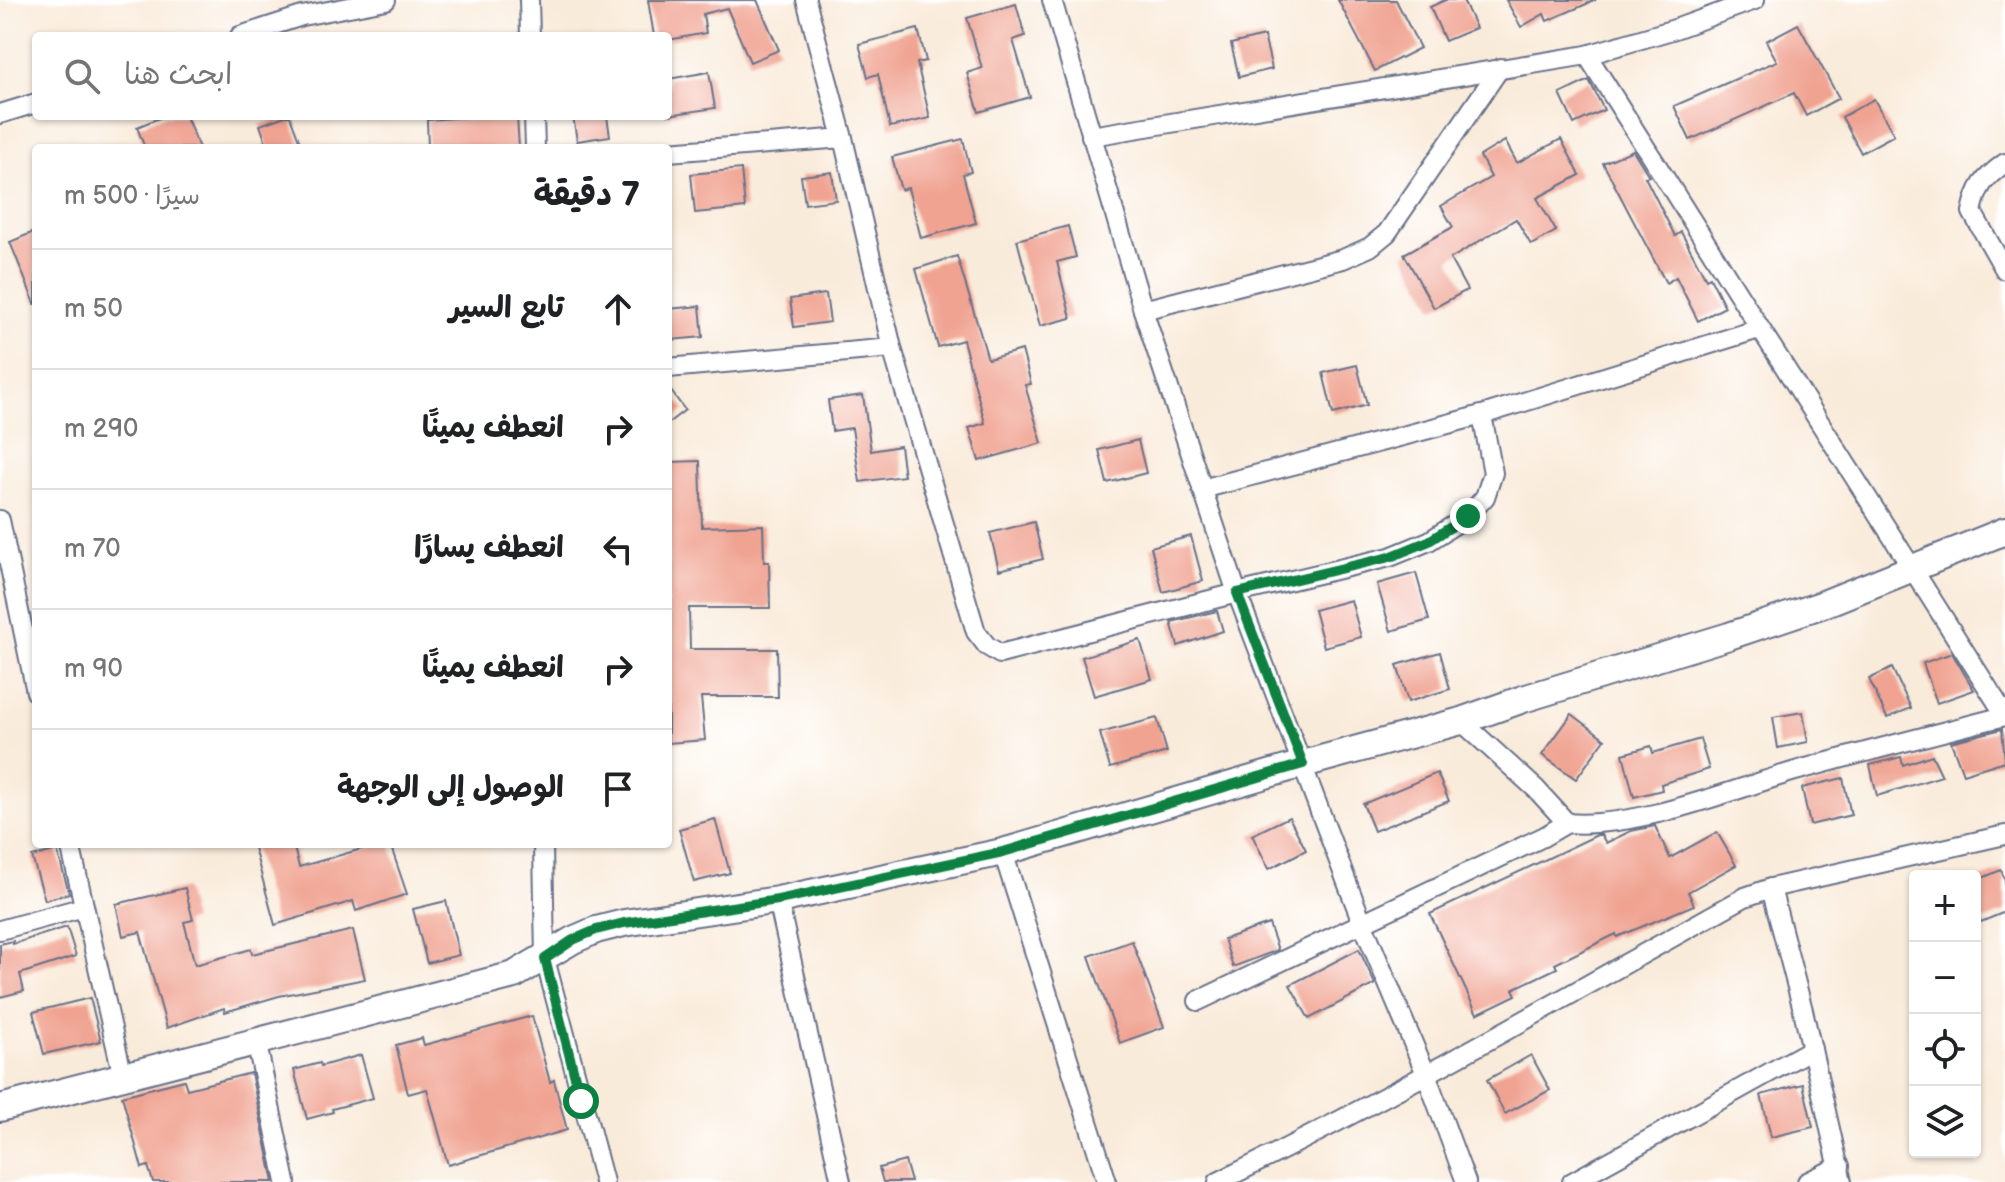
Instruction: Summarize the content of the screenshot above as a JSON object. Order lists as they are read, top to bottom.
{
  "page": {
    "search": "ابحث هنا",
    "heading": ["7 دقيقة", "سيرًا · 500 m"],
    "list": [
      ["تابع السير", "50 m"],
      ["انعطف يمينًا", "290 m"],
      ["انعطف يسارًا", "70 m"],
      ["انعطف يمينًا", "90 m"],
      "الوصول إلى الوجهة"
    ],
    "map_buttons": ["+", "−"]
  }
}
